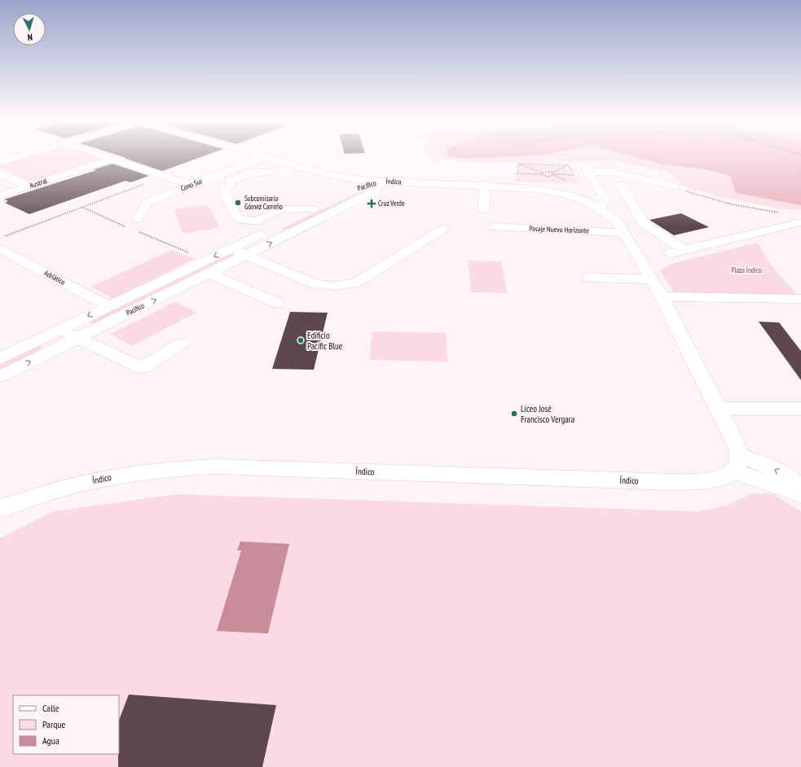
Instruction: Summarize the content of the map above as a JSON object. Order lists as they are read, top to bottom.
{
  "streets": {
    "street": [
      "Índico",
      "Austral",
      "Cono Sur",
      "Pacífico",
      "Pasaje Nuevo Horizonte",
      "Adriático"
    ]
  },
  "crossings": [
    ["Índico", "Cono Sur"],
    ["Índico", "Pacífico"],
    ["Pacífico", "Adriático"]
  ],
  "parks": ["Plaza Índico"],
  "places": {
    "other": ["Subcomisaría Gómez Carreño", "Edificio Pacific Blue", "Liceo José Francisco Vergara"],
    "health": ["Cruz Verde"]
  },
  "legend": ["Calle", "Parque", "Agua"],
  "north": "bottom"
}
